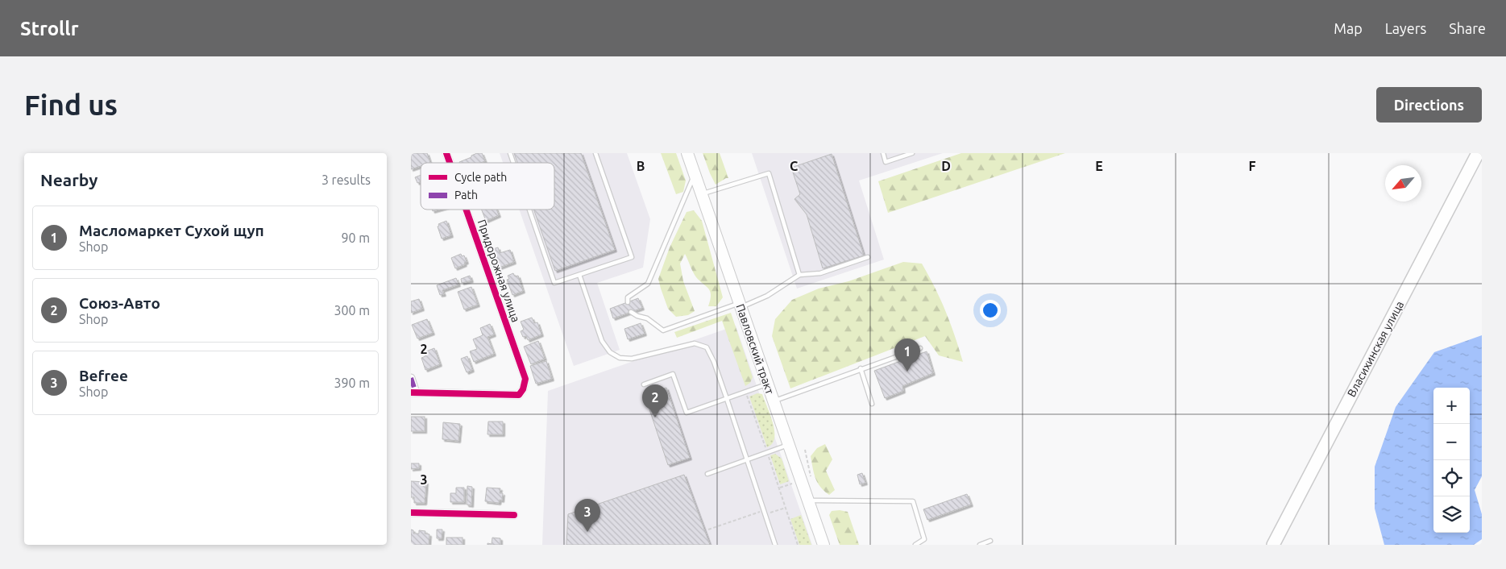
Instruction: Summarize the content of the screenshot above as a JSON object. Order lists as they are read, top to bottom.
{
  "streets": {
    "highway": ["Власихинская улица"],
    "main road": ["Павловский тракт"],
    "street": ["Придорожная улица"]
  },
  "legend": ["Cycle path", "Path"],
  "north": "bottom left",
  "page": {
    "header": "Strollr",
    "nav": ["Map", "Layers", "Share"],
    "buttons": "Directions",
    "title": "Find us",
    "heading": ["Nearby", "3 results"],
    "list": [
      {
        "mark": "1",
        "name": "Масломаркет Сухой щуп",
        "note": "Shop",
        "value": "90 m"
      },
      {
        "mark": "2",
        "name": "Союз-Авто",
        "note": "Shop",
        "value": "300 m"
      },
      {
        "mark": "3",
        "name": "Befree",
        "note": "Shop",
        "value": "390 m"
      }
    ],
    "pins": ["1", "2", "3"],
    "map_buttons": ["+", "−"]
  },
  "grid": {
    "columns": [
      "B",
      "C",
      "D",
      "E",
      "F"
    ],
    "rows": ["2", "3"]
  }
}
